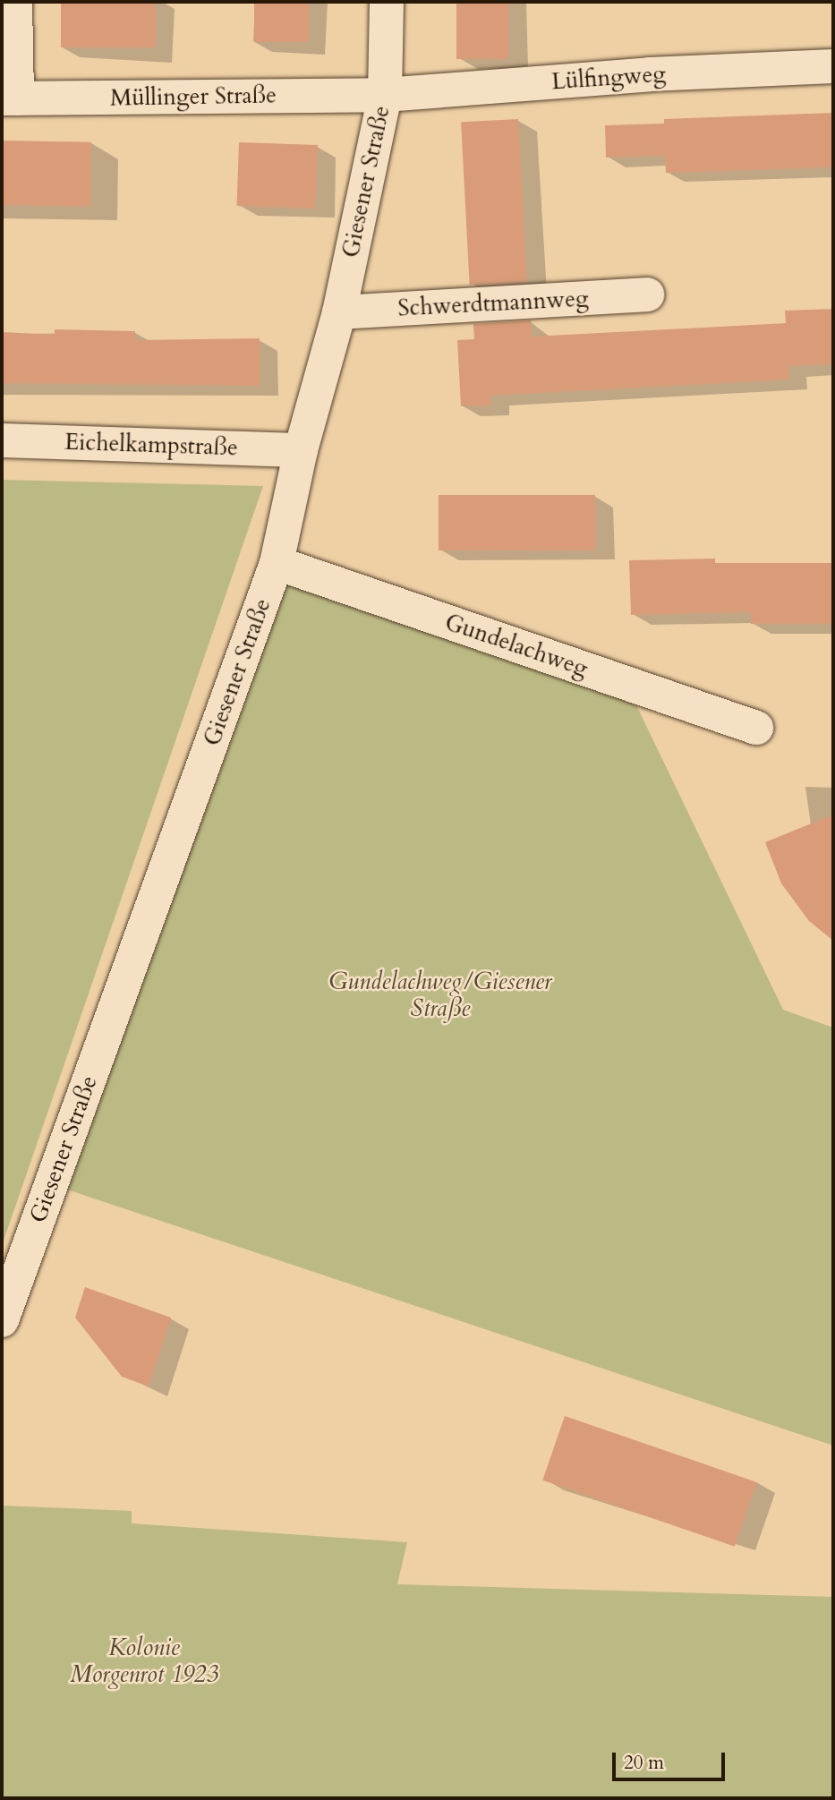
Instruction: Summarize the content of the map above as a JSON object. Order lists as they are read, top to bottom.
{
  "streets": {
    "street": [
      "Lülfingweg",
      "Müllinger Straße",
      "Giesener Straße",
      "Schwerdtmannweg",
      "Eichelkampstraße",
      "Gundelachweg"
    ]
  },
  "crossings": [
    ["Lülfingweg", "Müllinger Straße"],
    ["Lülfingweg", "Giesener Straße"],
    ["Müllinger Straße", "Giesener Straße"],
    ["Giesener Straße", "Schwerdtmannweg"],
    ["Giesener Straße", "Eichelkampstraße"],
    ["Giesener Straße", "Gundelachweg"]
  ],
  "parks": ["Gundelachweg/Giesener Straße", "Kolonie Morgenrot 1923"],
  "scale_bar": "20 m"
}
